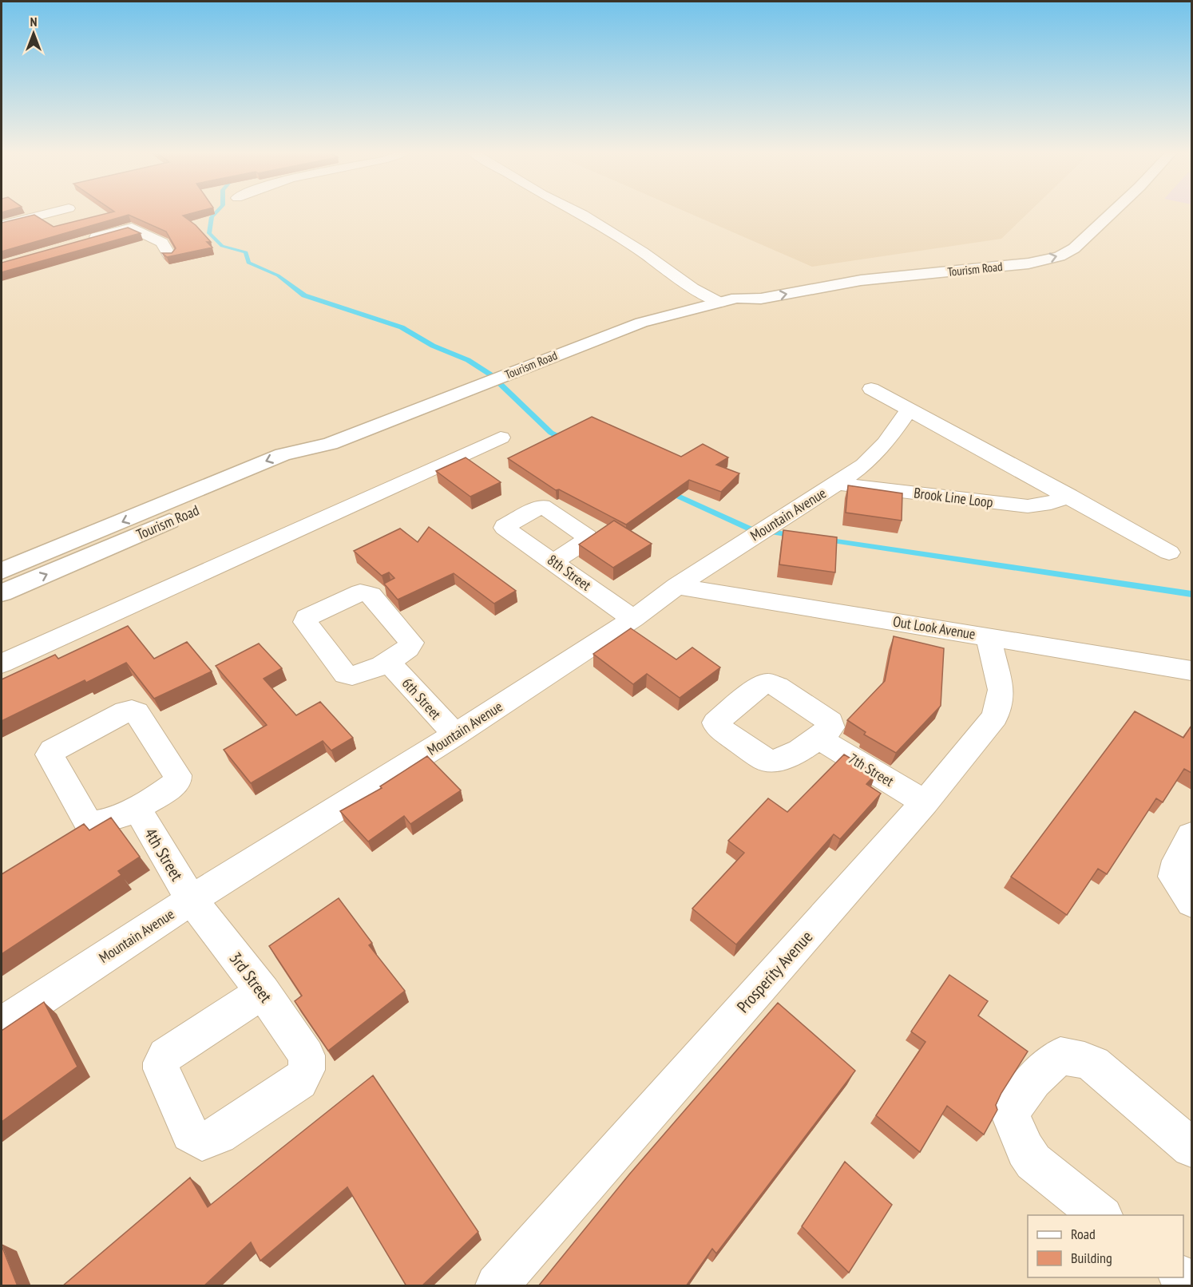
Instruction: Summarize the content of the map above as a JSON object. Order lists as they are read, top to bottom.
{
  "streets": {
    "main road": ["Tourism Road"],
    "street": [
      "Brook Line Loop",
      "Mountain Avenue",
      "8th Street",
      "Out Look Avenue",
      "6th Street",
      "7th Street",
      "4th Street",
      "Prosperity Avenue",
      "3rd Street"
    ]
  },
  "crossings": [
    ["Brook Line Loop", "Mountain Avenue"],
    ["Mountain Avenue", "8th Street"],
    ["Mountain Avenue", "Out Look Avenue"],
    ["Mountain Avenue", "6th Street"],
    ["Mountain Avenue", "4th Street"],
    ["Mountain Avenue", "3rd Street"],
    ["Out Look Avenue", "Prosperity Avenue"],
    ["7th Street", "Prosperity Avenue"],
    ["4th Street", "3rd Street"]
  ],
  "legend": ["Road", "Building"],
  "north": "top"
}
